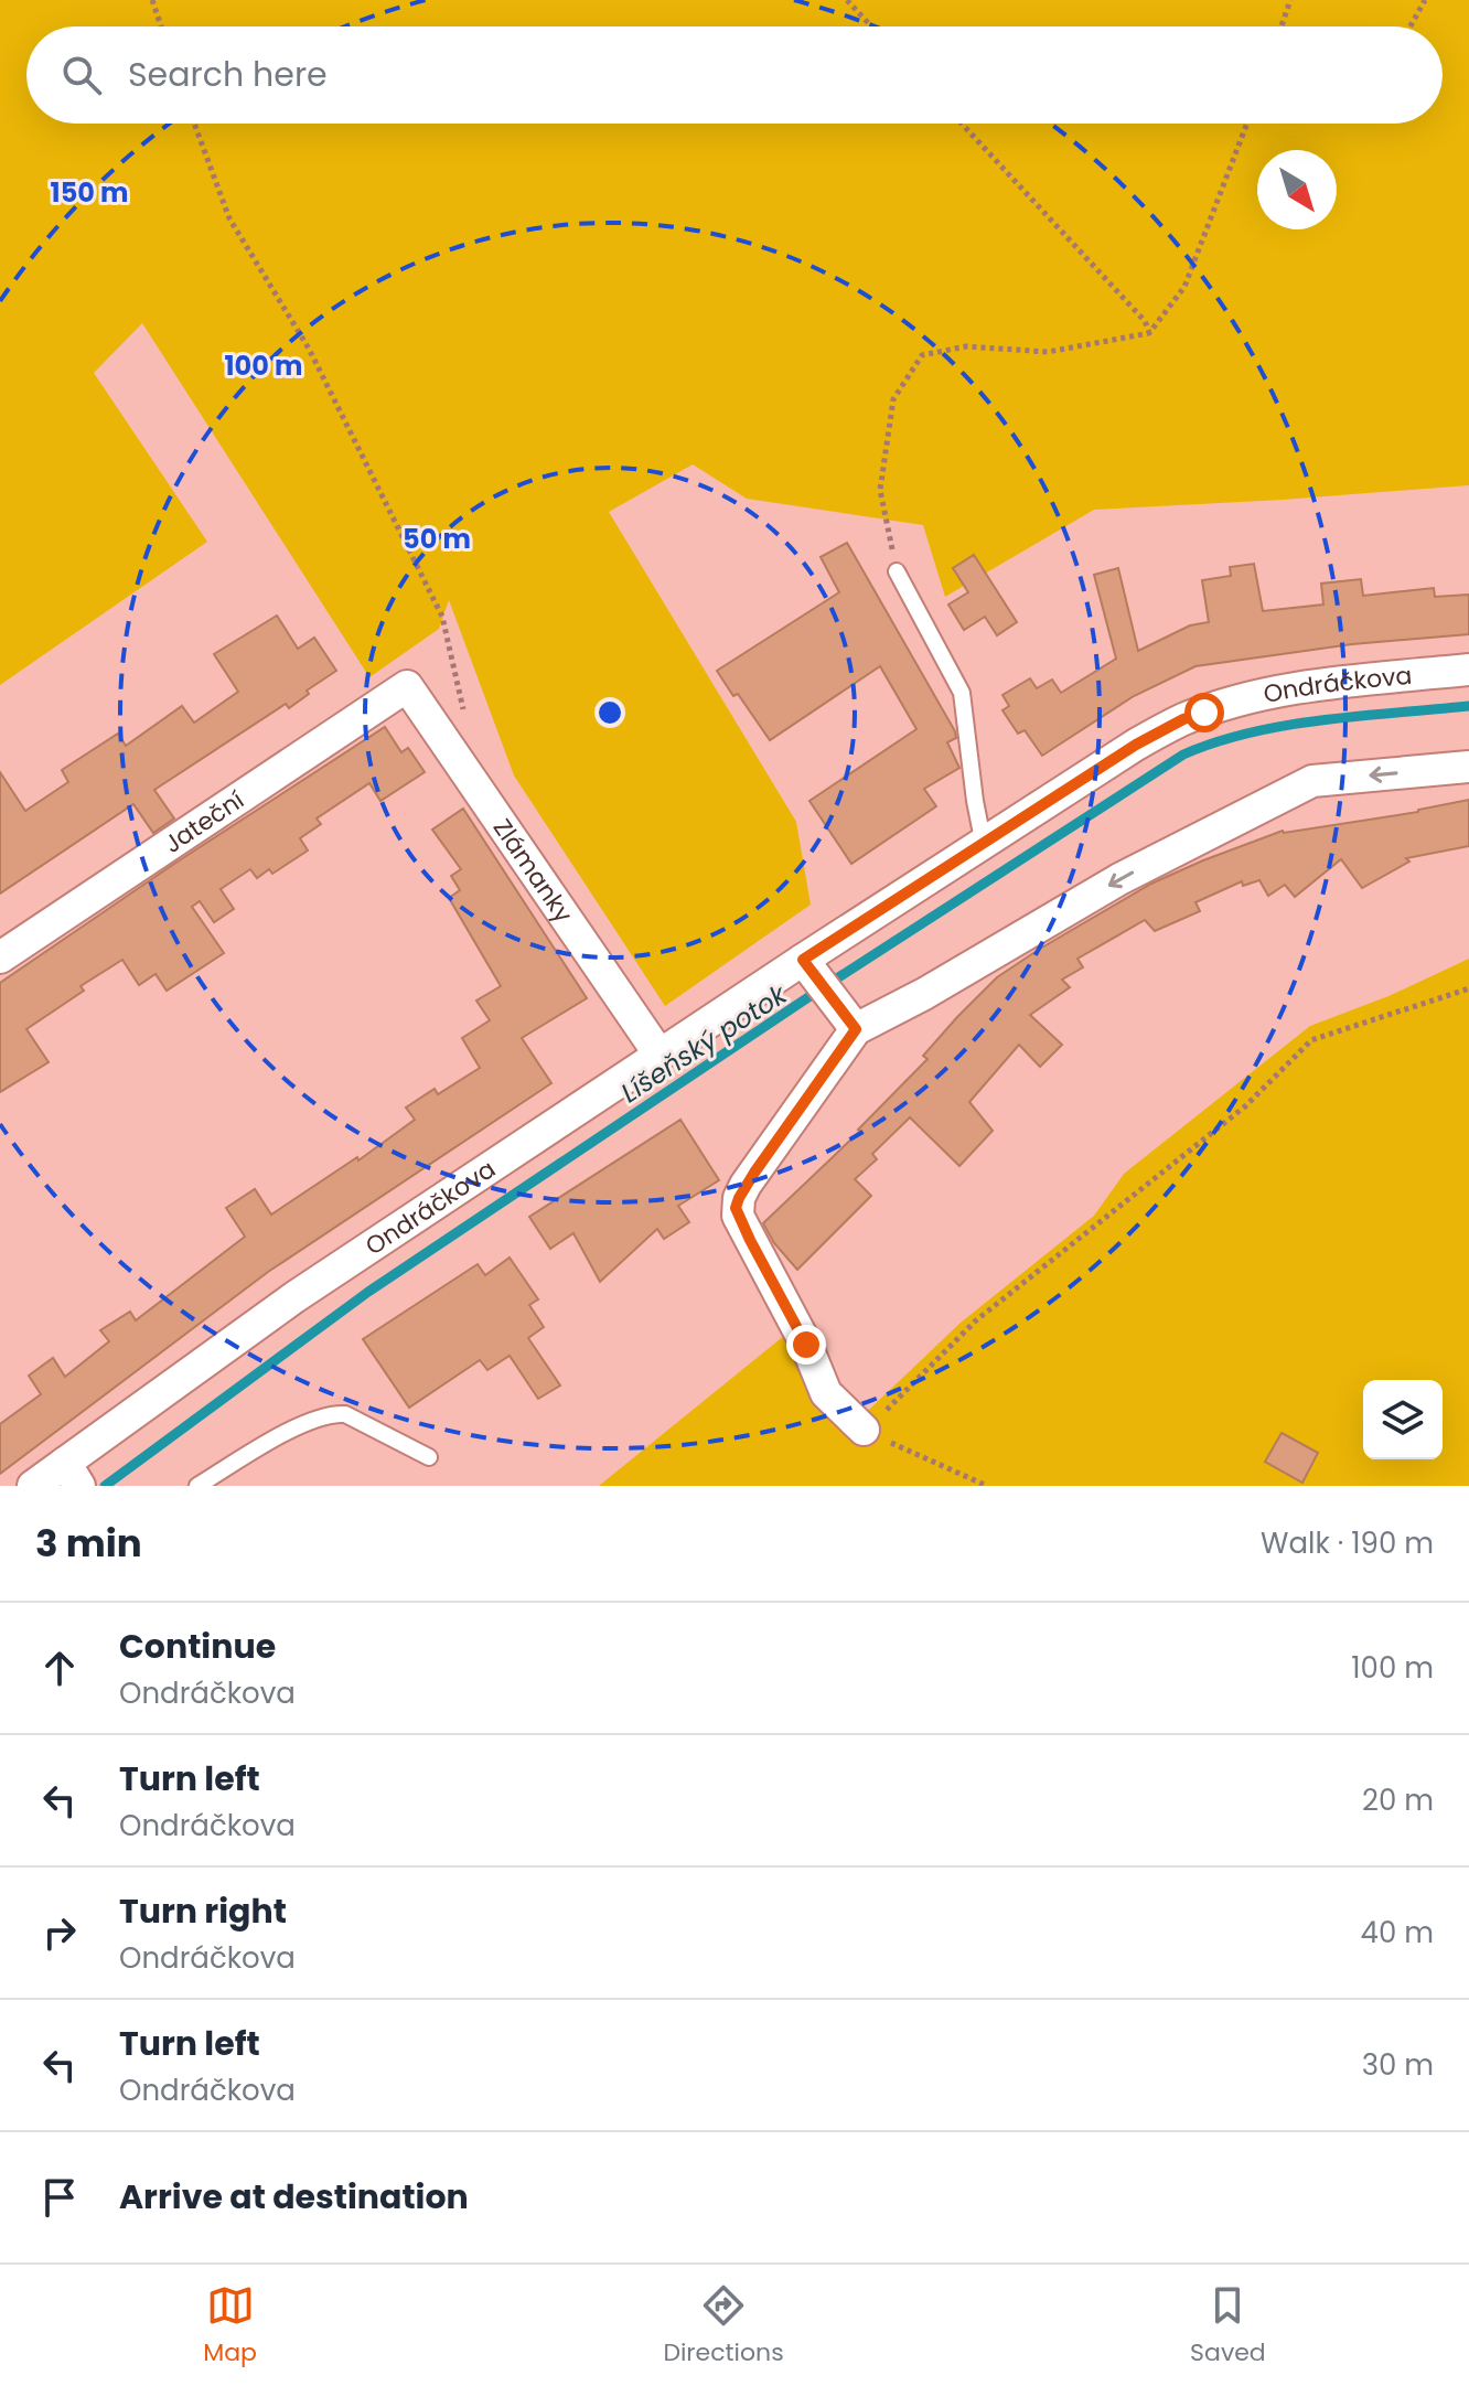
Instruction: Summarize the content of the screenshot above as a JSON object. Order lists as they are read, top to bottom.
{
  "streets": {
    "street": ["Ondráčkova", "Jateční", "Zlámanky"]
  },
  "crossings": [
    ["Ondráčkova", "Zlámanky"],
    ["Jateční", "Zlámanky"]
  ],
  "water": ["Líšeňský potok"],
  "north": "bottom right",
  "page": {
    "search": "Search here",
    "heading": ["3 min", "Walk · 190 m"],
    "list": [
      ["Continue", "Ondráčkova", "100 m"],
      ["Turn left", "Ondráčkova", "20 m"],
      ["Turn right", "Ondráčkova", "40 m"],
      ["Turn left", "Ondráčkova", "30 m"],
      "Arrive at destination"
    ],
    "nav": ["Map", "Directions", "Saved"]
  },
  "rings": ["150 m", "100 m", "50 m"]
}
